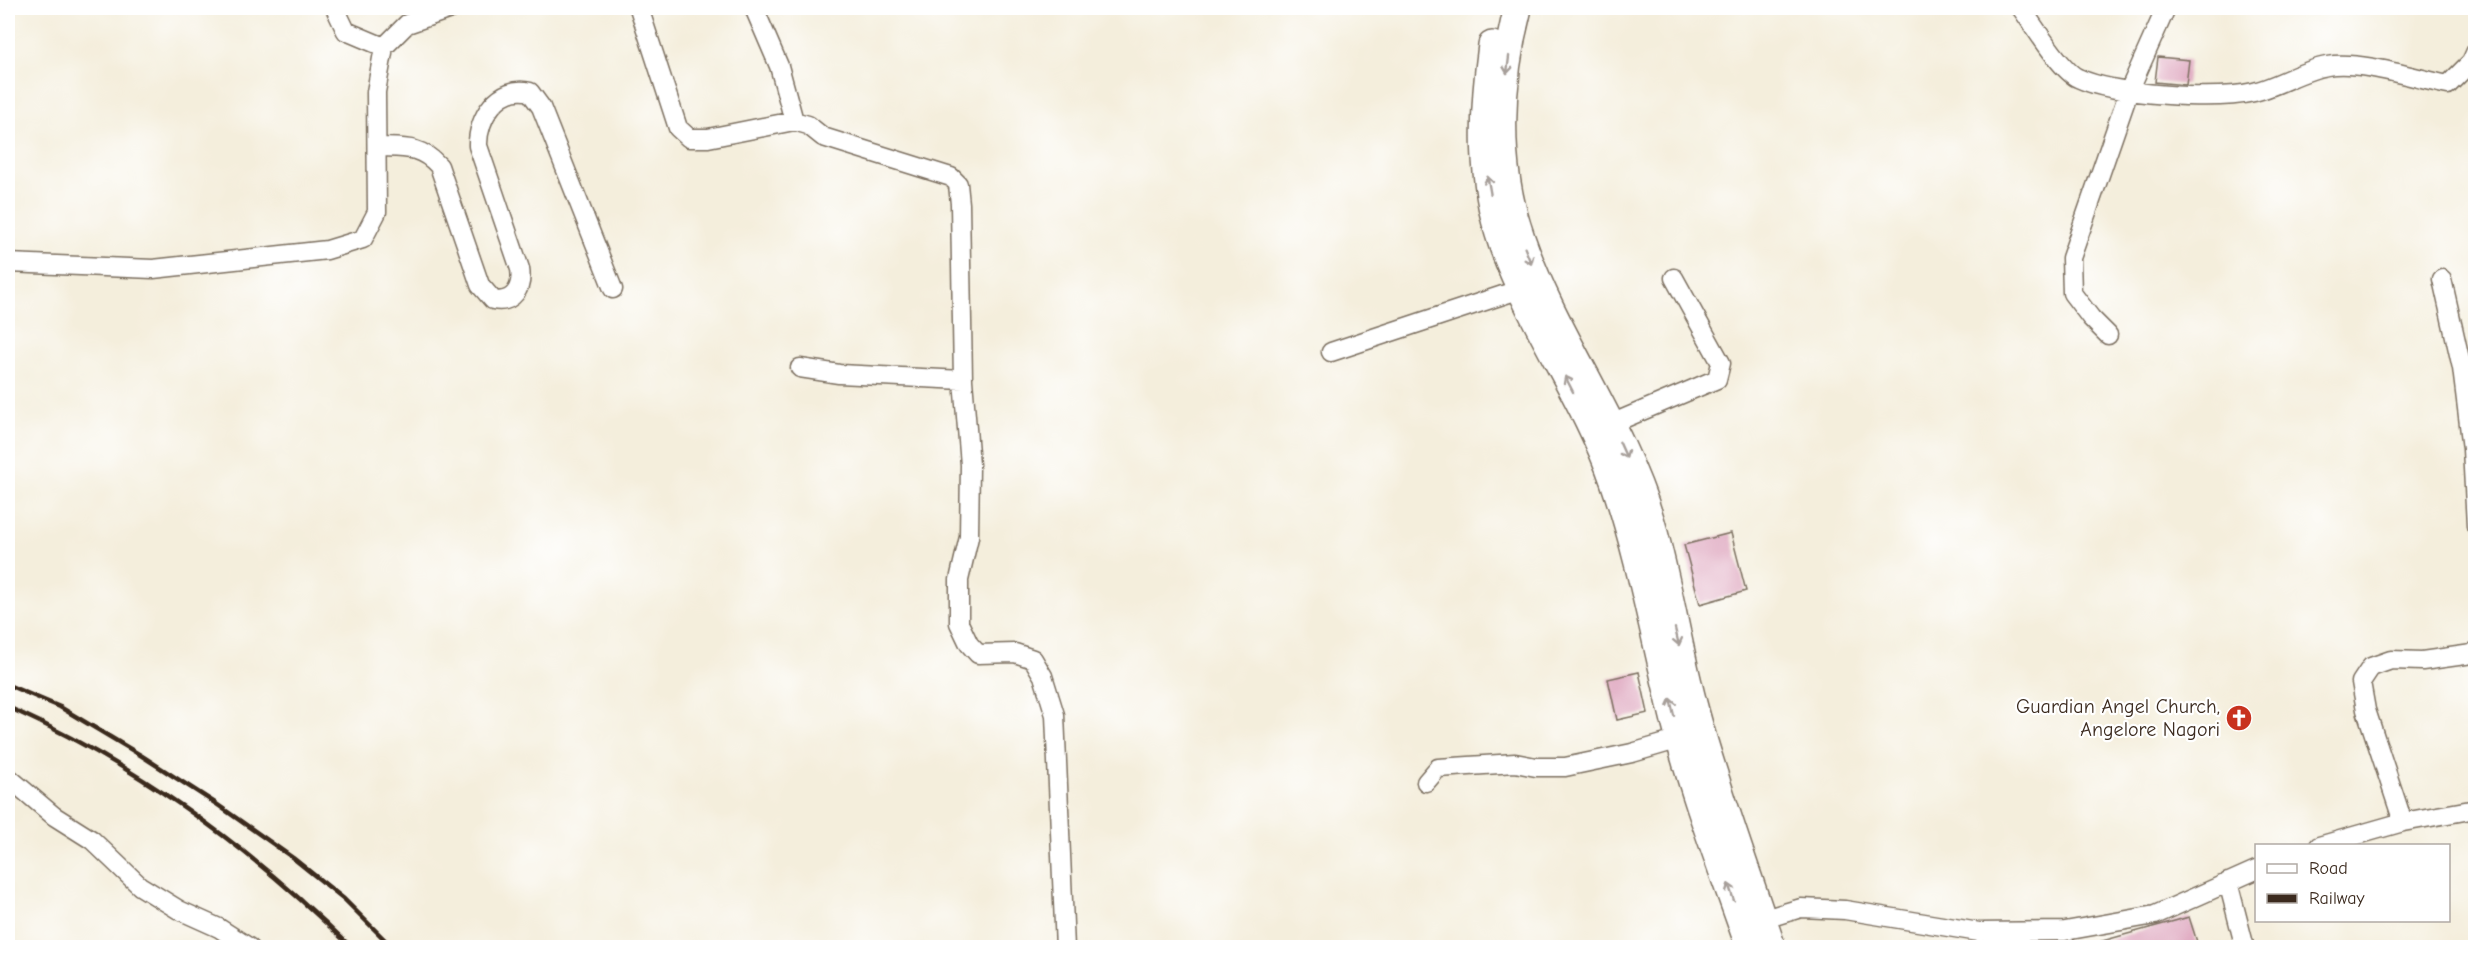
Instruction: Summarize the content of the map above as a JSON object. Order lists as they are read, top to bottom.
{
  "places": {
    "church": ["Guardian Angel Church, Angelore Nagori"]
  },
  "legend": ["Road", "Railway"]
}
